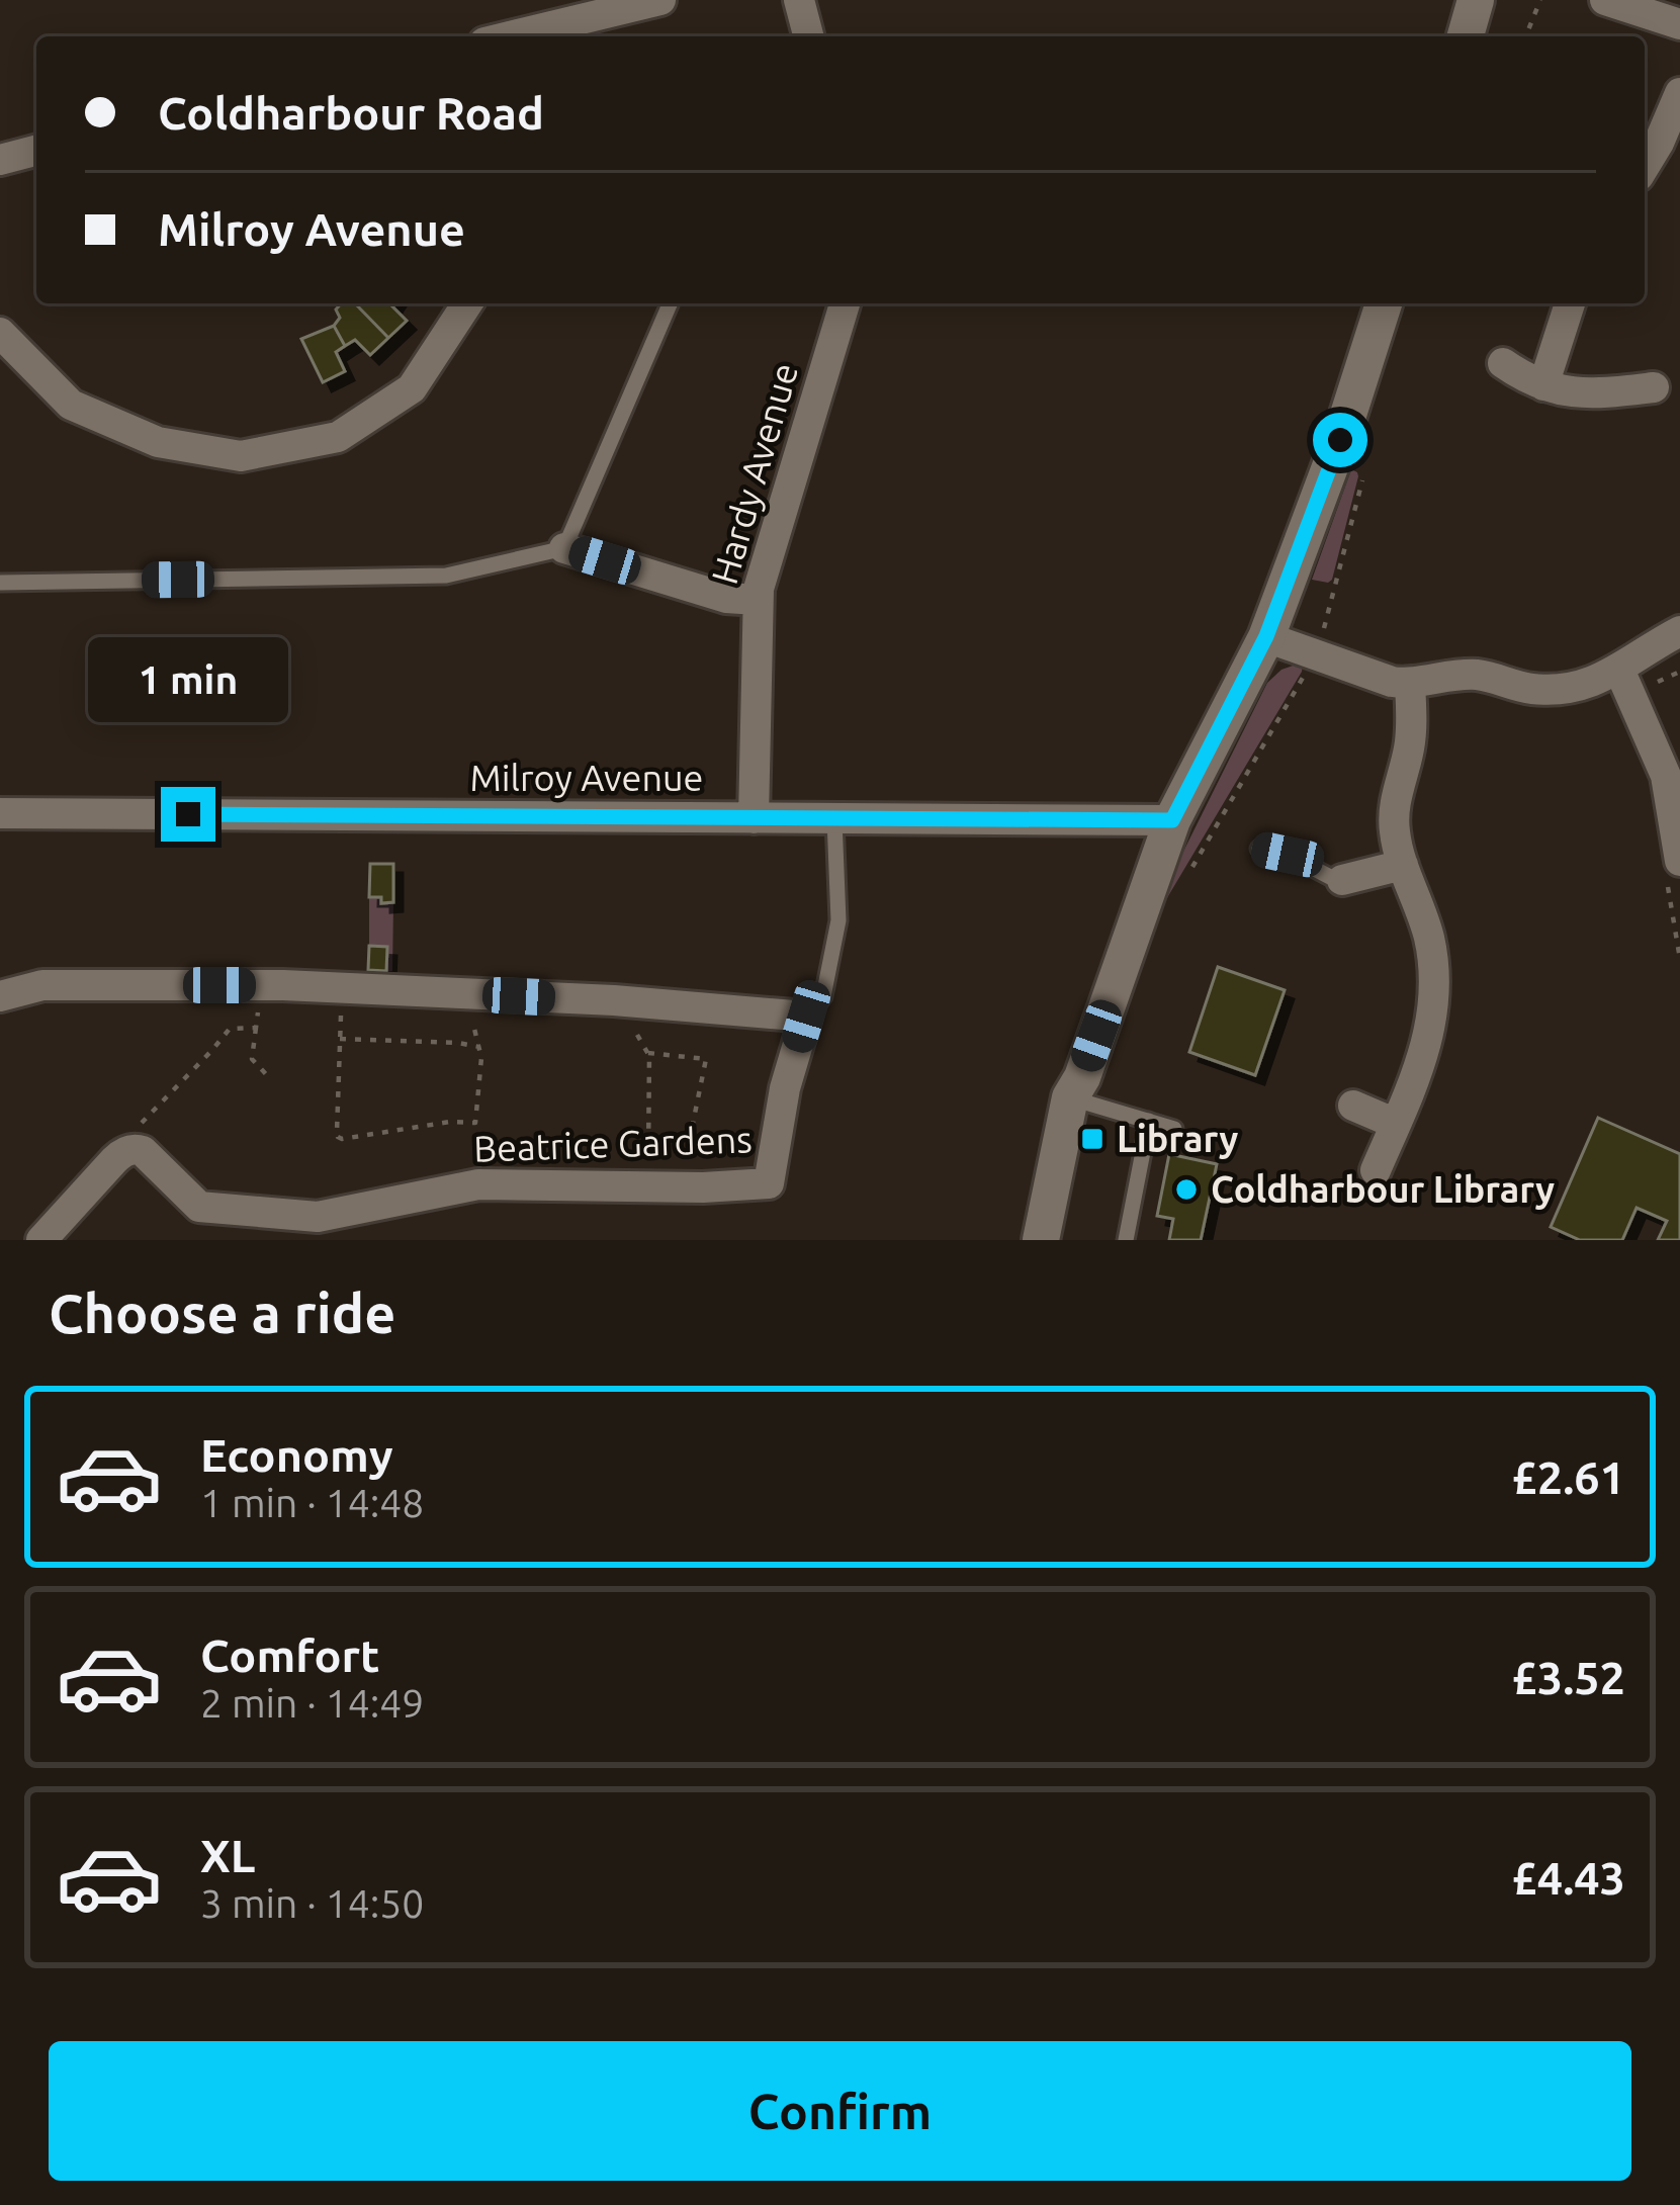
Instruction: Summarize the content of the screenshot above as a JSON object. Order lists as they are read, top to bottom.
{
  "streets": {
    "street": ["Hardy Avenue", "Milroy Avenue", "Beatrice Gardens"]
  },
  "crossings": [
    ["Hardy Avenue", "Milroy Avenue"]
  ],
  "places": {
    "transit": ["Library"],
    "other": ["Coldharbour Library"]
  },
  "page": {
    "banner": ["Coldharbour Road", "Milroy Avenue"],
    "bubble": "1 min",
    "heading": "Choose a ride",
    "list": [
      {
        "name": "Economy",
        "note": "1 min · 14:48",
        "value": "£2.61"
      },
      {
        "name": "Comfort",
        "note": "2 min · 14:49",
        "value": "£3.52"
      },
      {
        "name": "XL",
        "note": "3 min · 14:50",
        "value": "£4.43"
      }
    ],
    "buttons": "Confirm"
  }
}
